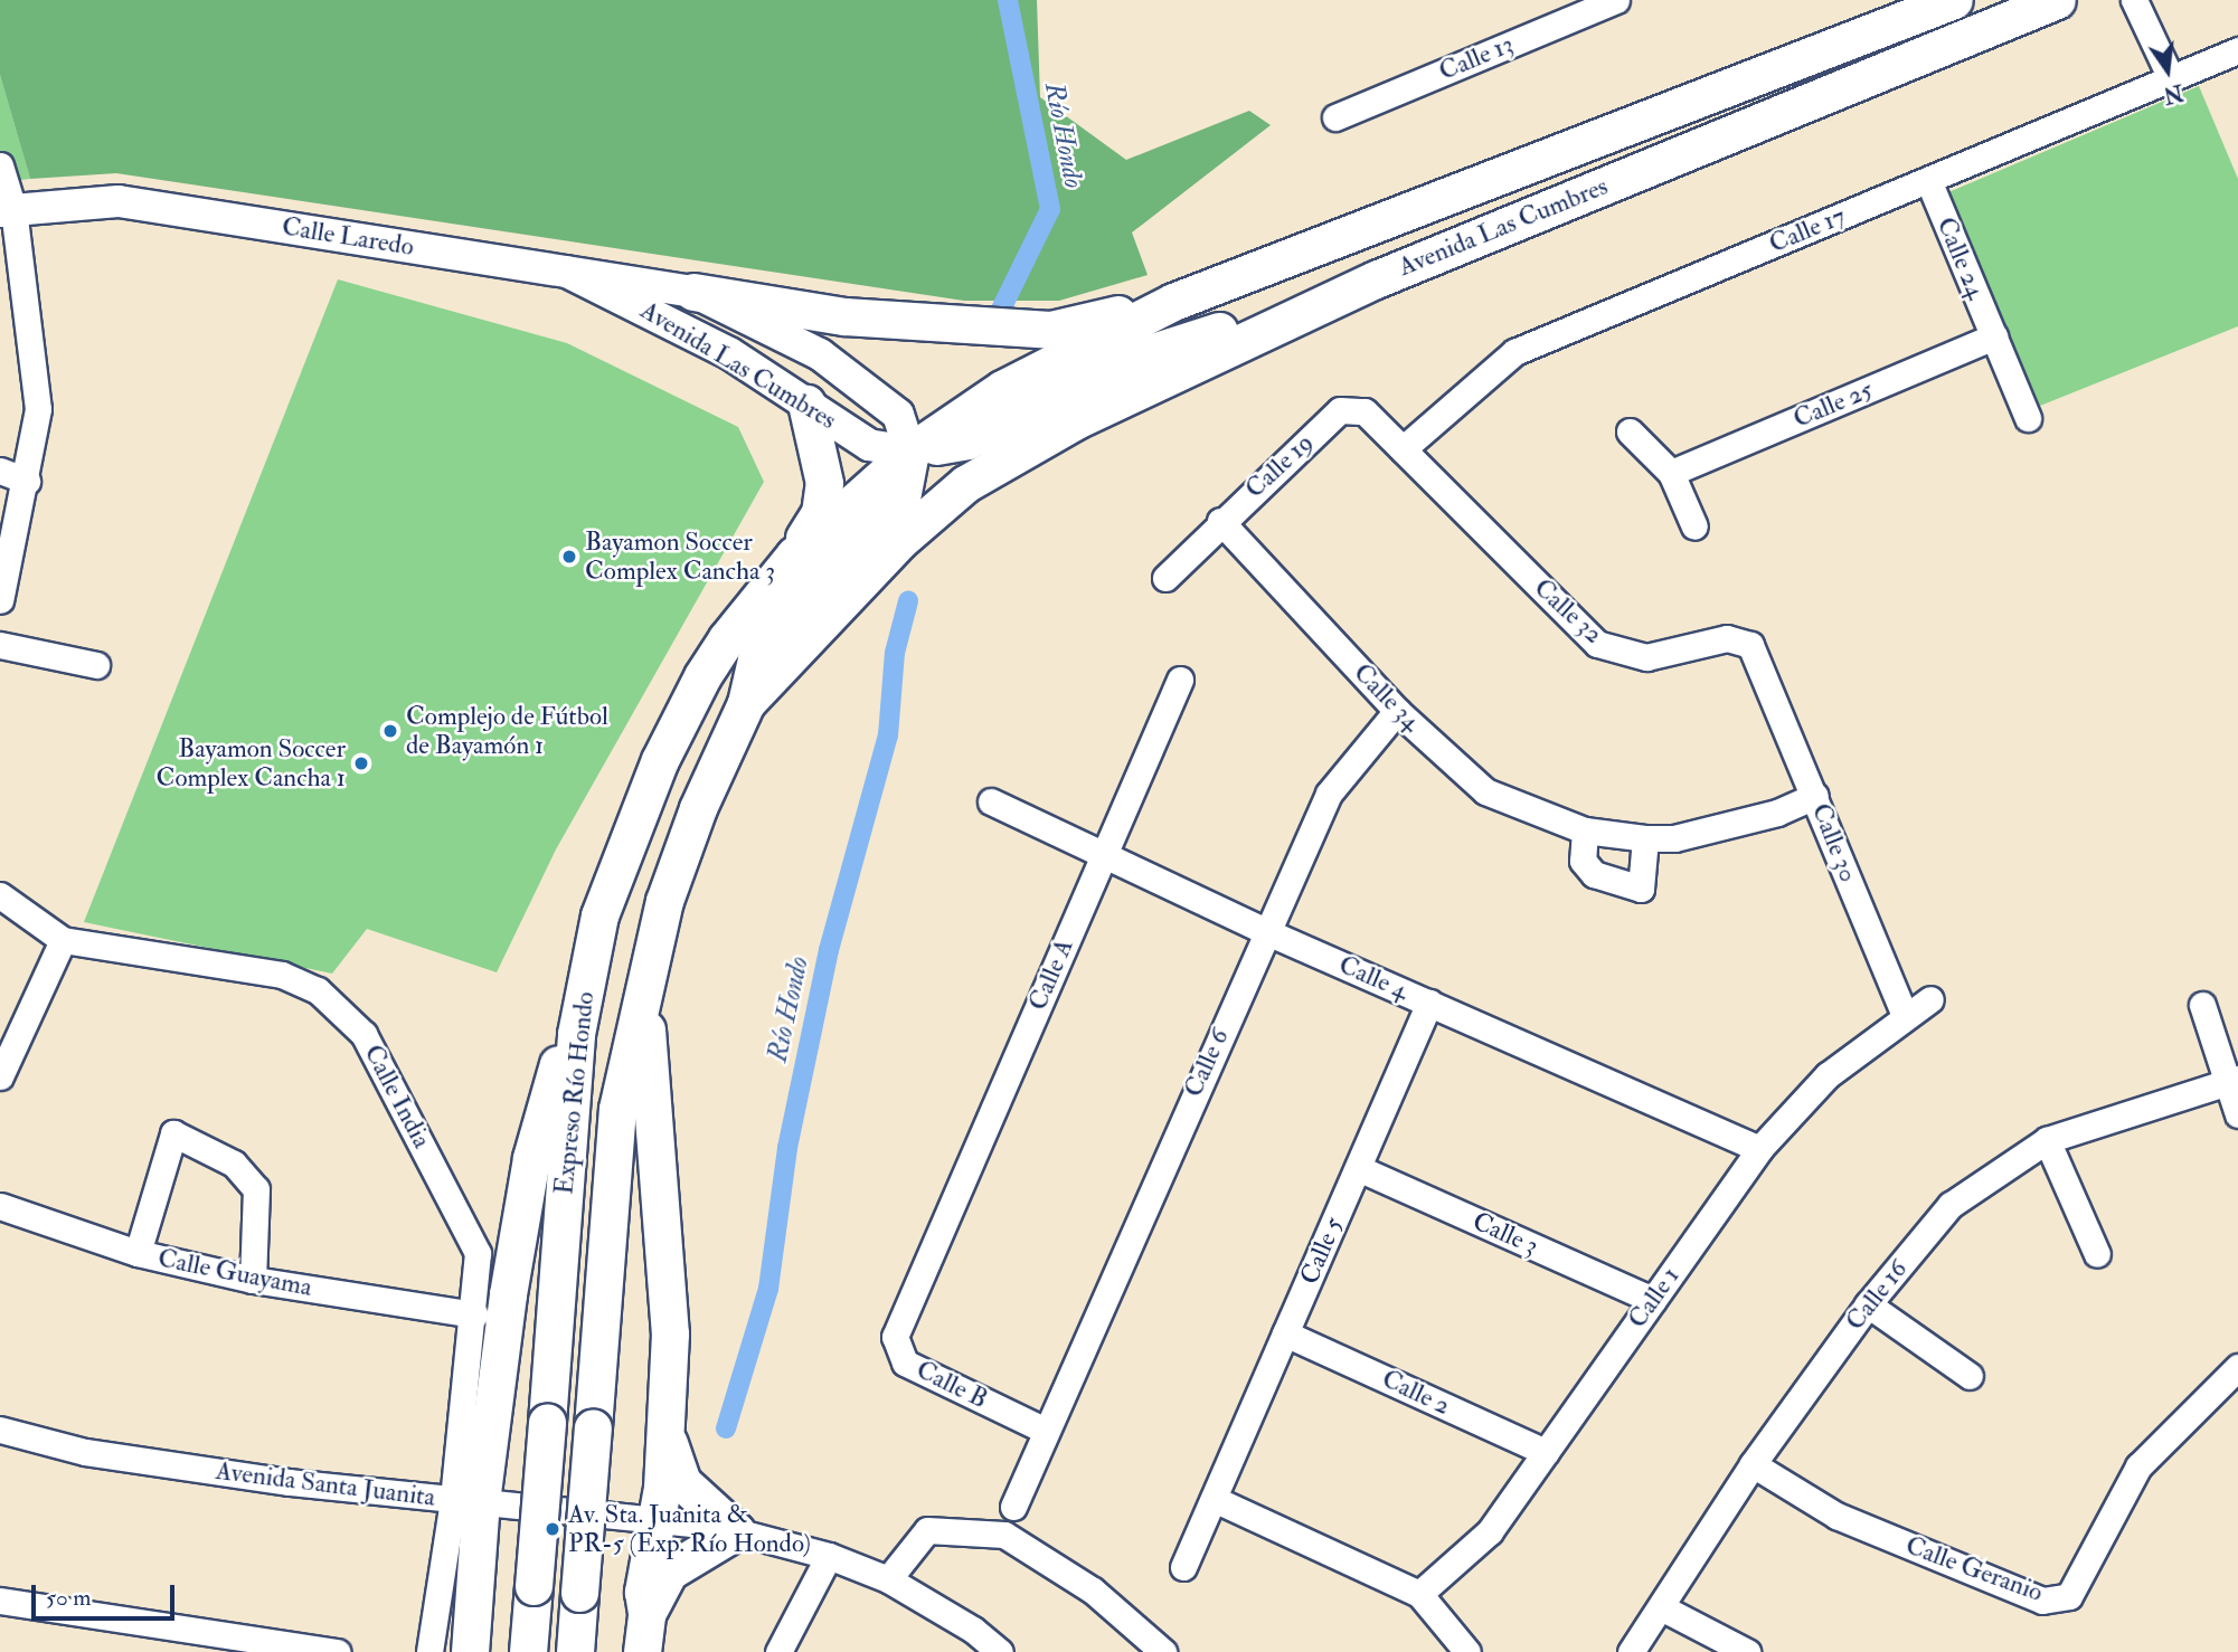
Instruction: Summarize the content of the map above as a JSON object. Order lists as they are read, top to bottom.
{
  "streets": {
    "highway": ["Avenida Las Cumbres", "Expreso Río Hondo"],
    "main road": ["Calle Laredo"],
    "street": [
      "Calle 13",
      "Calle 17",
      "Calle 24",
      "Calle 25",
      "Calle 19",
      "Calle 32",
      "Calle 34",
      "Calle 30",
      "Calle A",
      "Calle 4",
      "Calle 6",
      "Calle India",
      "Calle 3",
      "Calle 5",
      "Calle Guayama",
      "Calle 16",
      "Calle 1",
      "Calle B",
      "Calle 2",
      "Avenida Santa Juanita",
      "Calle Geranio"
    ]
  },
  "crossings": [
    ["Avenida Las Cumbres", "Calle Laredo"],
    ["Avenida Las Cumbres", "Expreso Río Hondo"],
    ["Calle 17", "Calle 24"],
    ["Calle 17", "Calle 19"],
    ["Calle 17", "Calle 32"],
    ["Calle 24", "Calle 25"],
    ["Calle 19", "Calle 32"],
    ["Calle 19", "Calle 34"],
    ["Calle 32", "Calle 30"],
    ["Calle 34", "Calle 30"],
    ["Calle 34", "Calle 6"],
    ["Calle 30", "Calle 1"],
    ["Calle A", "Calle 4"],
    ["Calle A", "Calle B"],
    ["Calle 4", "Calle 6"],
    ["Calle 4", "Calle 5"],
    ["Calle 4", "Calle 1"],
    ["Calle 6", "Calle B"],
    ["Calle India", "Calle Guayama"],
    ["Calle India", "Avenida Santa Juanita"],
    ["Calle 3", "Calle 5"],
    ["Calle 3", "Calle 1"],
    ["Calle 5", "Calle 2"],
    ["Calle 16", "Calle Geranio"],
    ["Calle 1", "Calle 2"]
  ],
  "water": ["Río Hondo"],
  "places": [
    "Bayamon Soccer Complex Cancha 3",
    "Complejo de Fútbol de Bayamón 1",
    "Bayamon Soccer Complex Cancha 1",
    "Av. Sta. Juanita & PR-5 (Exp. Río Hondo)"
  ],
  "scale_bar": "50 m",
  "north": "bottom"
}
